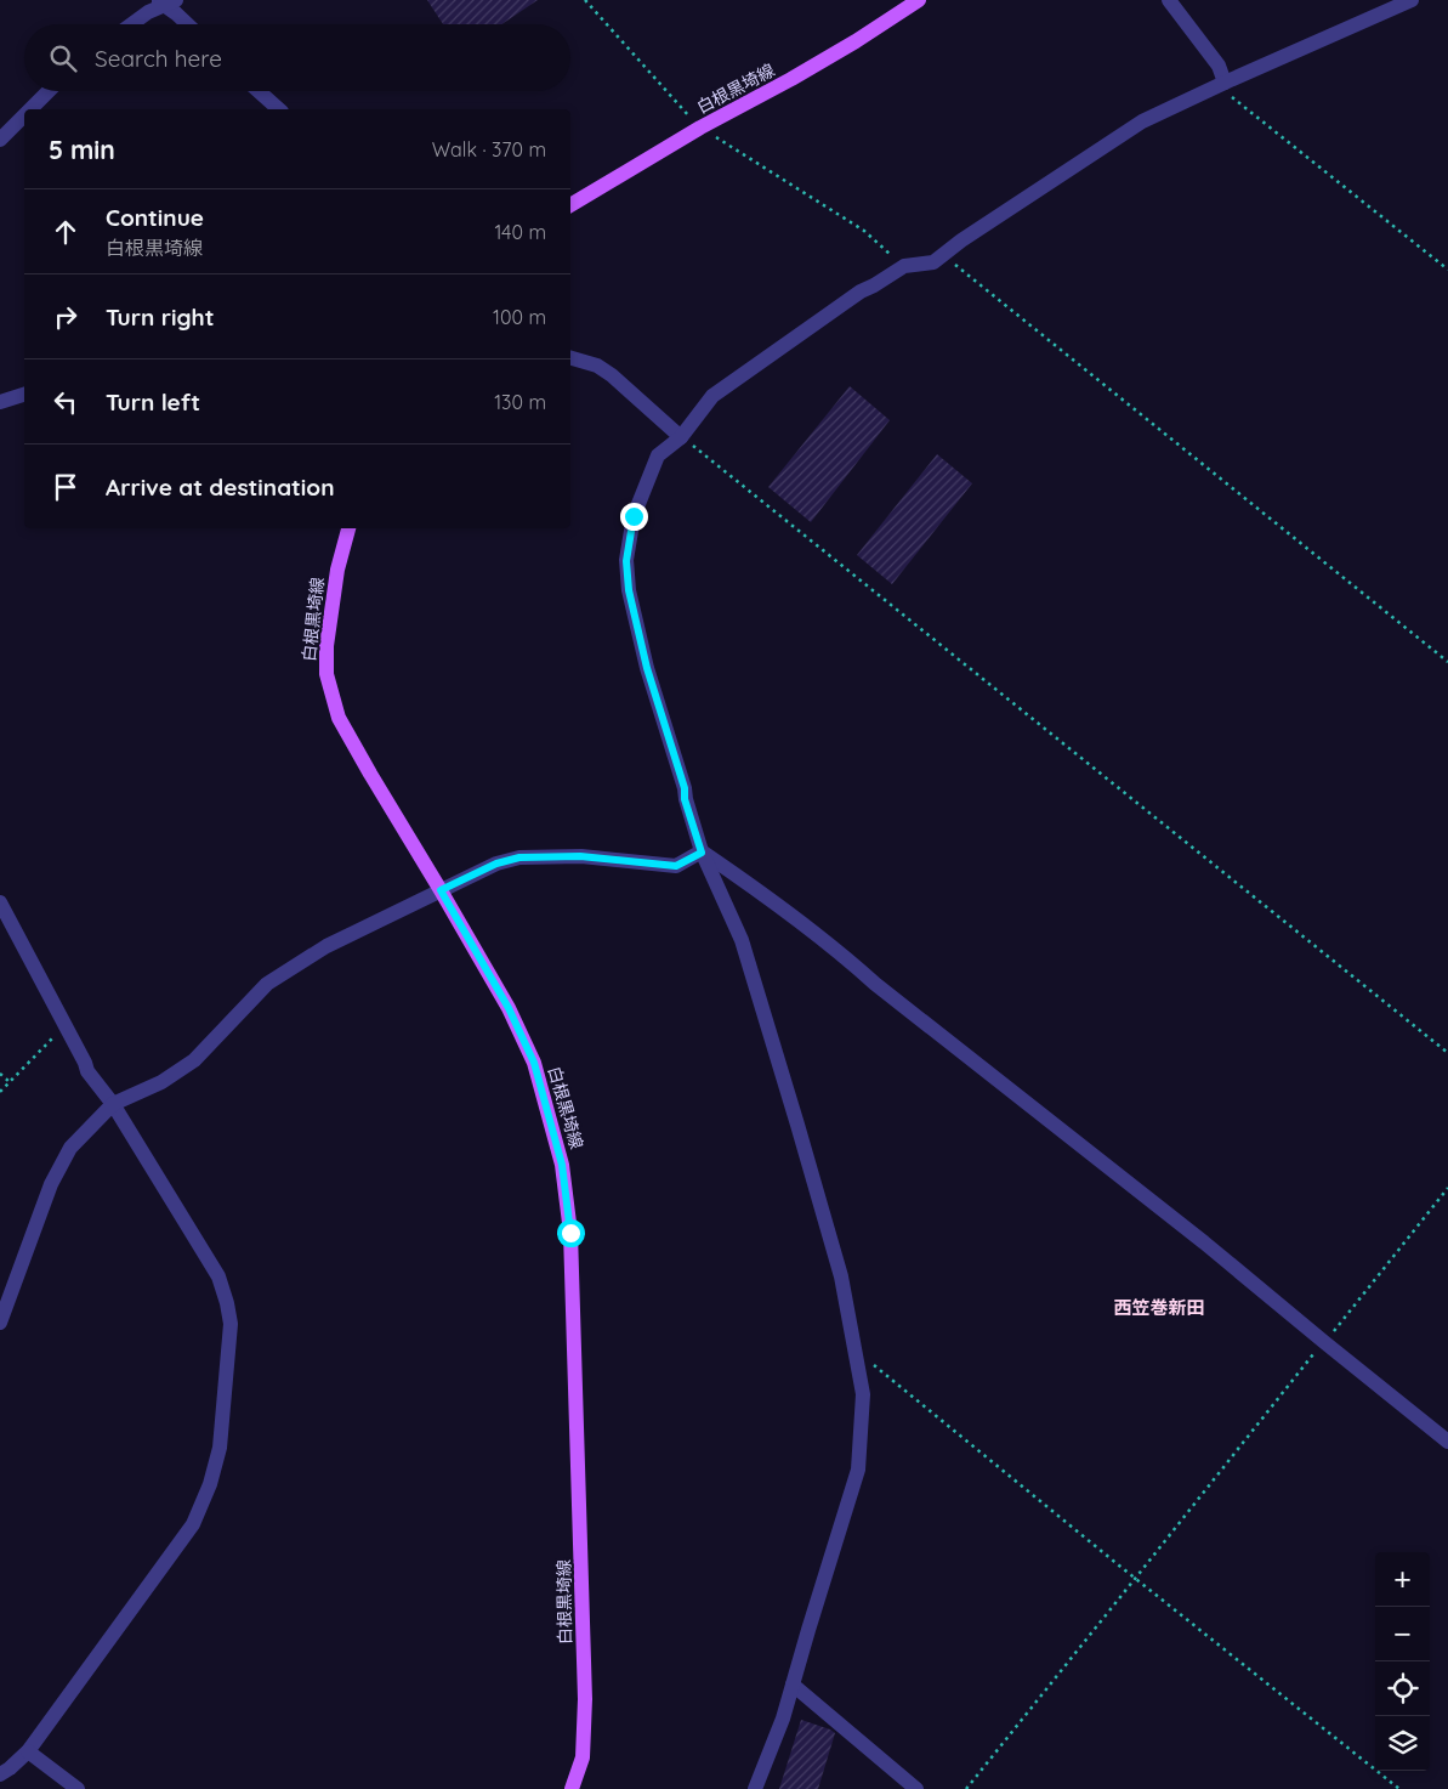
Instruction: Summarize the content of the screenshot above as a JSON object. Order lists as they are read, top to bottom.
{
  "streets": {
    "main road": ["白根黒埼線"]
  },
  "districts": ["西笠巻新田"],
  "page": {
    "search": "Search here",
    "heading": ["5 min", "Walk · 370 m"],
    "list": [
      ["Continue", "白根黒埼線", "140 m"],
      ["Turn right", "100 m"],
      ["Turn left", "130 m"],
      "Arrive at destination"
    ],
    "map_buttons": ["+", "−"]
  }
}
